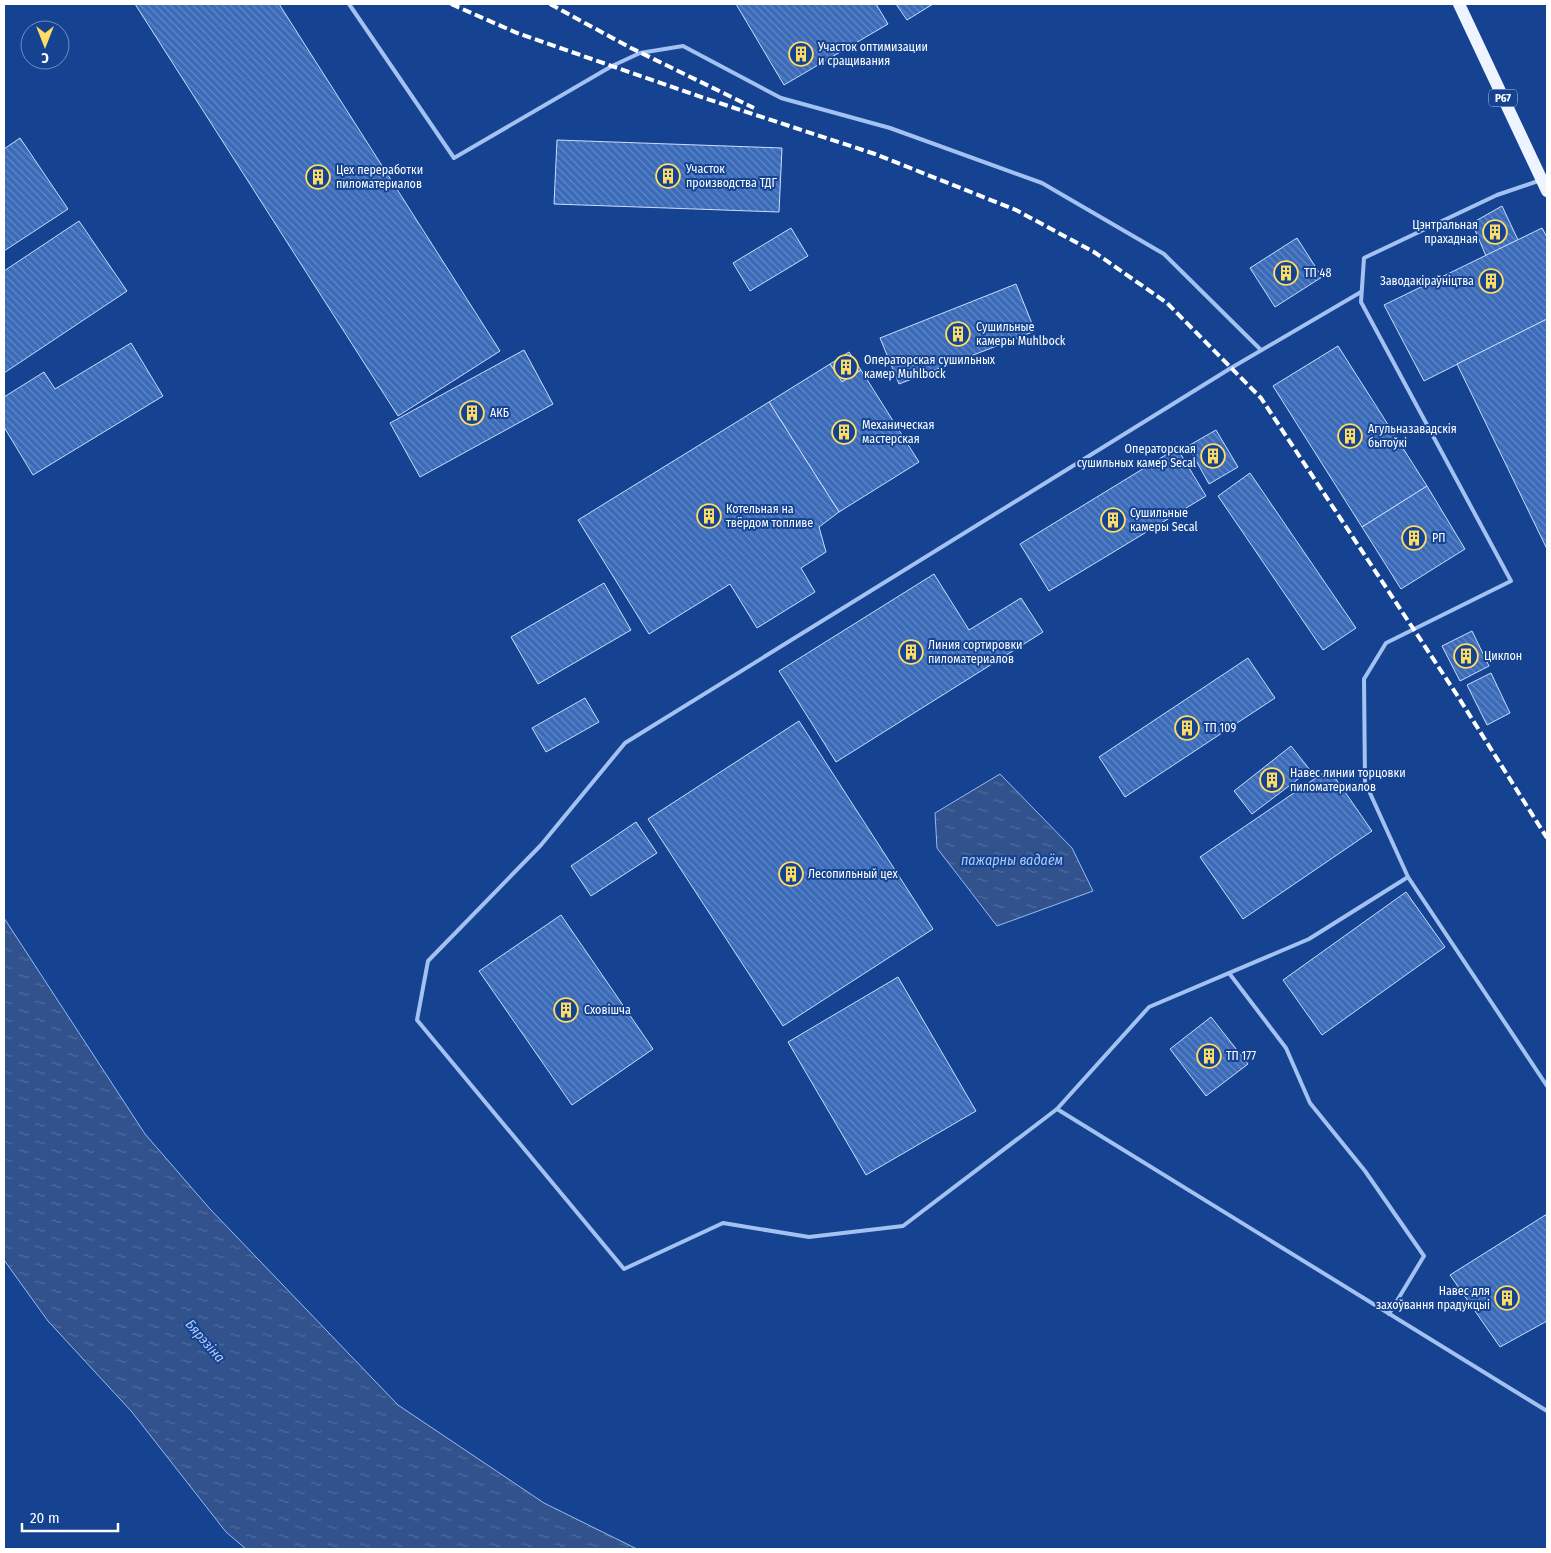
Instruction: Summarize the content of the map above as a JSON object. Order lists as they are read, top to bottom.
{
  "streets": {
    "main road": ["Р67"]
  },
  "water": ["пажарны вадаём", "Бярэзіна"],
  "places": {
    "building": [
      "Участок оптимизации и сращивания",
      "Участок производства ТДГ",
      "Цех переработки пиломатериалов",
      "Цэнтральная прахадная",
      "ТП 48",
      "Заводакіраўніцтва",
      "Cушильные камеры Muhlbock",
      "Операторская сушильных камер Muhlbock",
      "АКБ",
      "Механическая мастерская",
      "Агульназавадскія бытоўкі",
      "Операторская сушильных камер Secal",
      "Котельная на твёрдом топливе",
      "Сушильные камеры Secal",
      "РП",
      "Линия сортировки пиломатериалов",
      "Циклон",
      "ТП 109",
      "Навес линии торцовки пиломатериалов",
      "Лесопильный цех",
      "Сховішча",
      "ТП 177",
      "Навес для захоўвання прадукцыі"
    ]
  },
  "scale_bar": "20 m",
  "north": "bottom"
}
